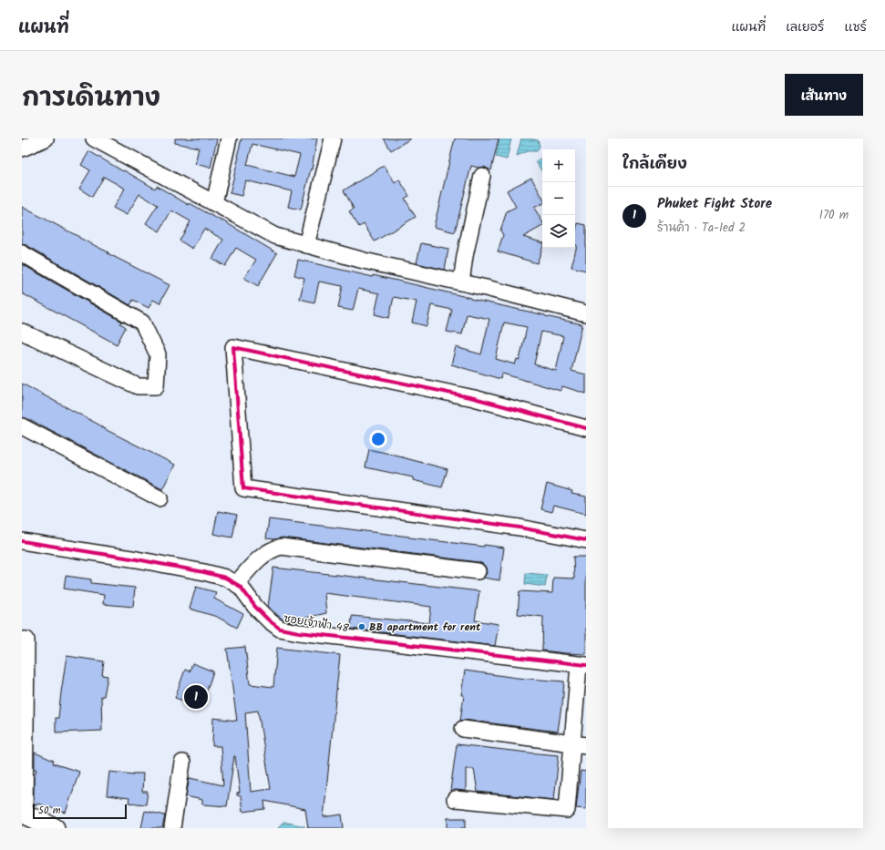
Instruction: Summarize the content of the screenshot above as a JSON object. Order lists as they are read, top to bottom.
{
  "streets": {
    "street": ["ซอยเจ้าฟ้า 48"]
  },
  "places": ["BB apartment for rent"],
  "scale_bar": "50 m",
  "page": {
    "header": "แผนที่",
    "nav": ["แผนที่", "เลเยอร์", "แชร์"],
    "title": "การเดินทาง",
    "buttons": "เส้นทาง",
    "heading": "ใกล้เคียง",
    "map_buttons": ["+", "−"],
    "list": [
      {
        "mark": "1",
        "name": "Phuket Fight Store",
        "note": "ร้านค้า · Ta-Ied 2",
        "value": "170 m"
      }
    ],
    "pins": "1",
    "scale": "50 m"
  }
}
